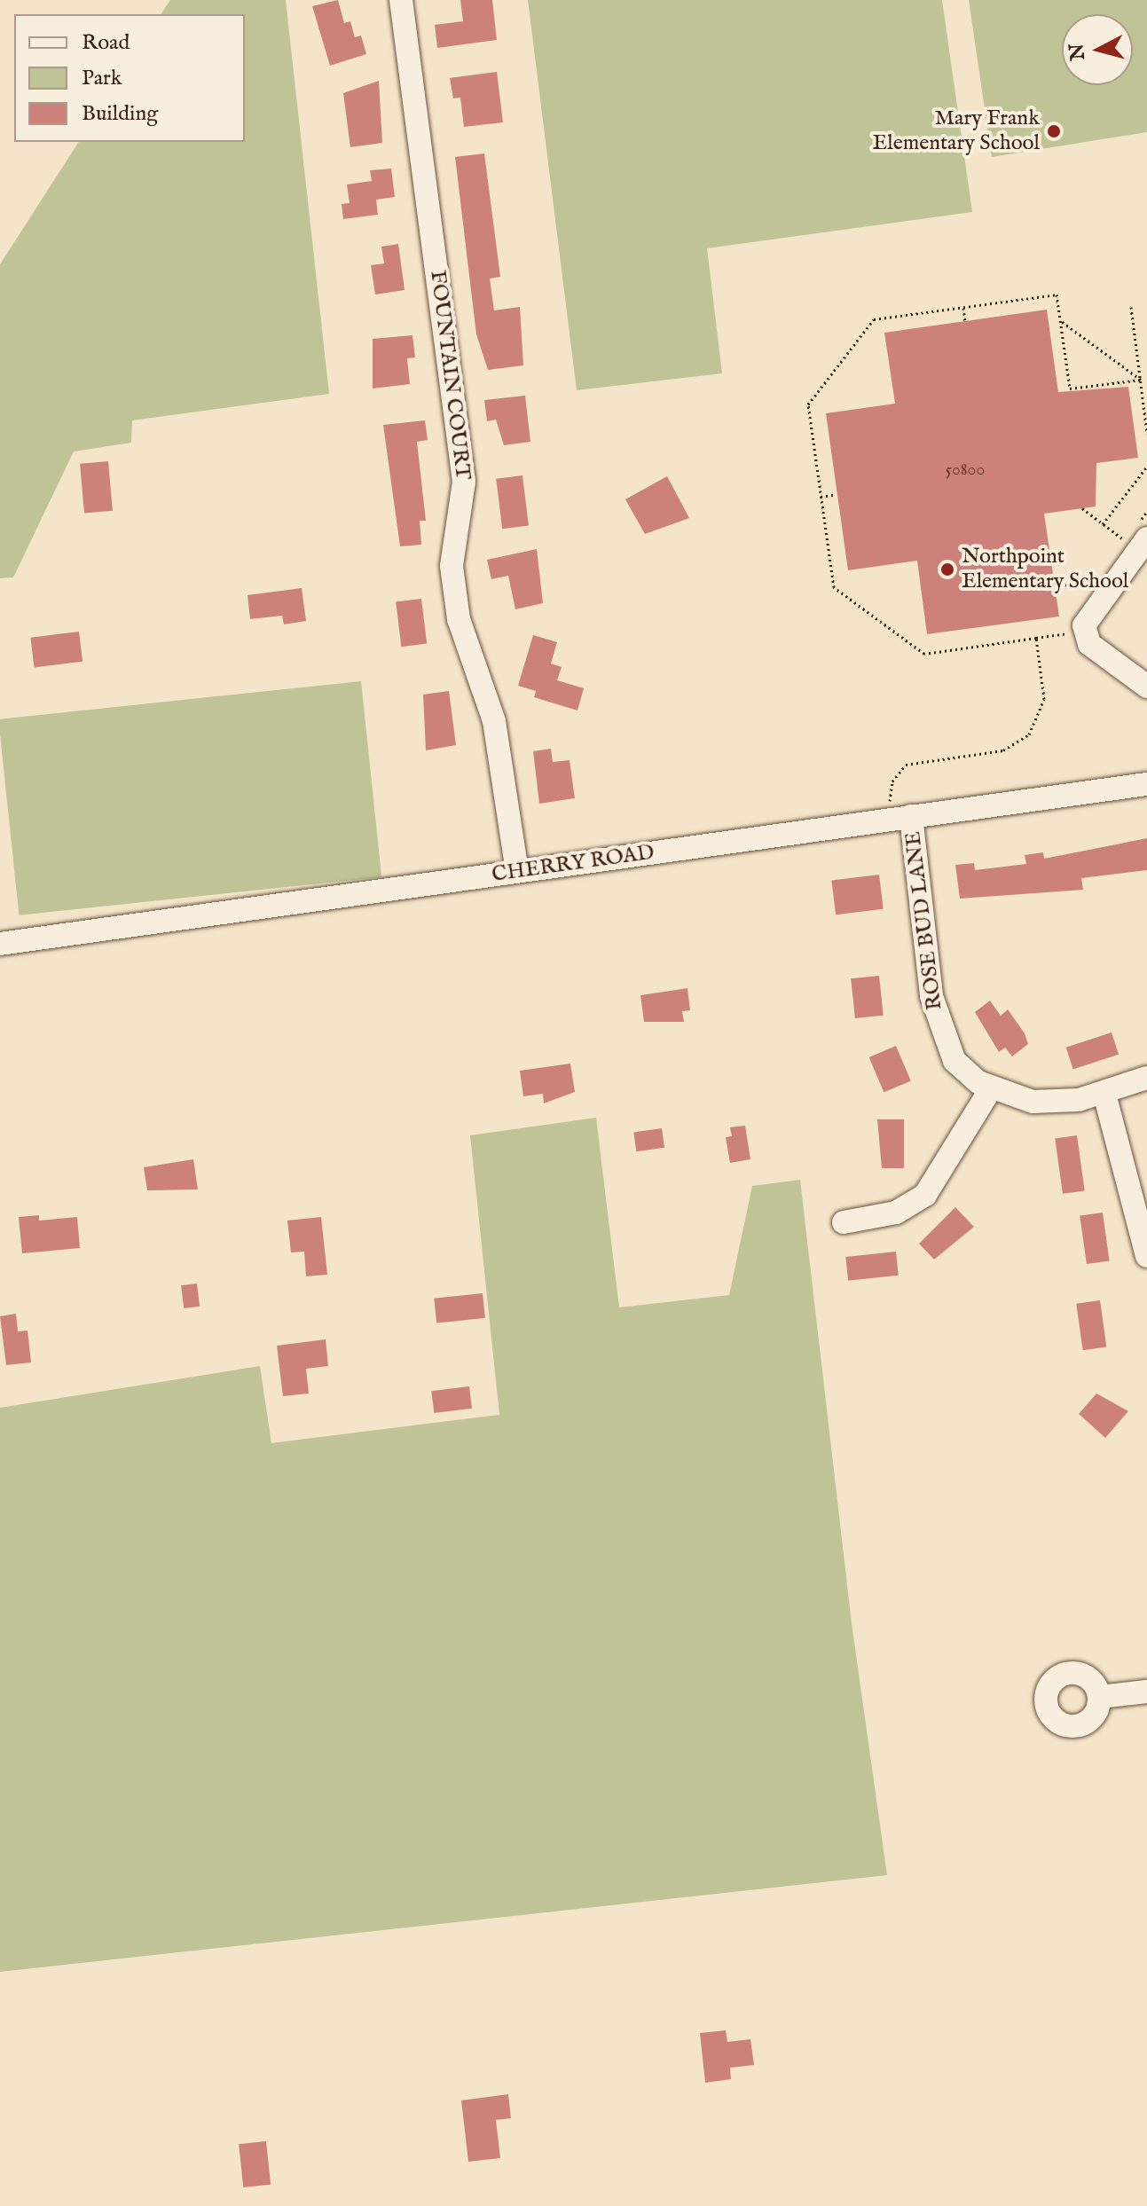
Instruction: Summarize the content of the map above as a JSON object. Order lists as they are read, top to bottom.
{
  "streets": {
    "street": ["FOUNTAIN COURT", "CHERRY ROAD", "ROSE BUD LANE"]
  },
  "crossings": [
    ["FOUNTAIN COURT", "CHERRY ROAD"],
    ["CHERRY ROAD", "ROSE BUD LANE"]
  ],
  "places": ["Mary Frank Elementary School", "Northpoint Elementary School"],
  "house_numbers": ["50800"],
  "legend": ["Road", "Park", "Building"],
  "north": "left"
}
